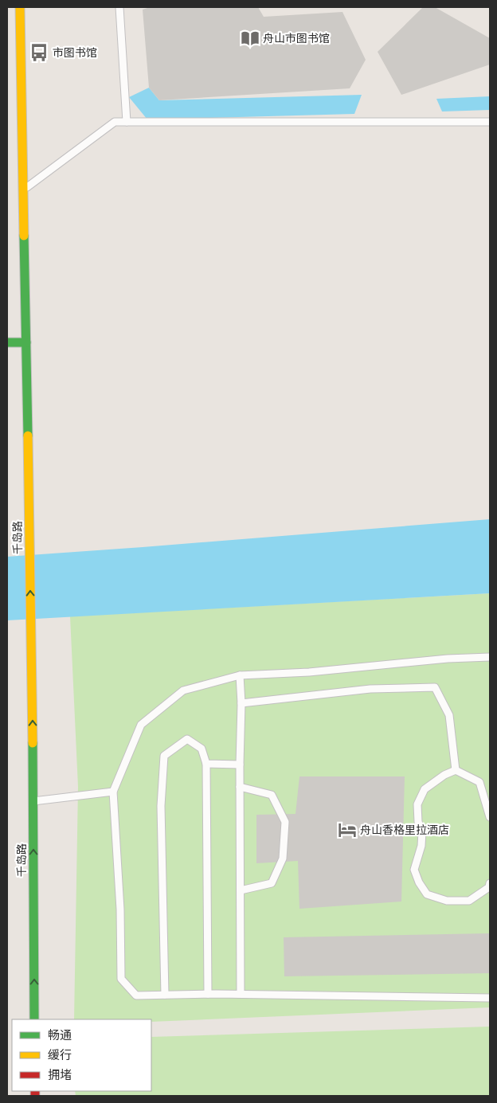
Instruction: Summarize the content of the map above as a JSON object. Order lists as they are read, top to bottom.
{
  "streets": {
    "street": ["千岛路"]
  },
  "one_way": ["千岛路"],
  "places": {
    "library": ["舟山市图书馆"],
    "bus stop": ["市图书馆"],
    "hotel": ["舟山香格里拉酒店"]
  },
  "legend": ["畅通", "缓行", "拥堵"]
}
